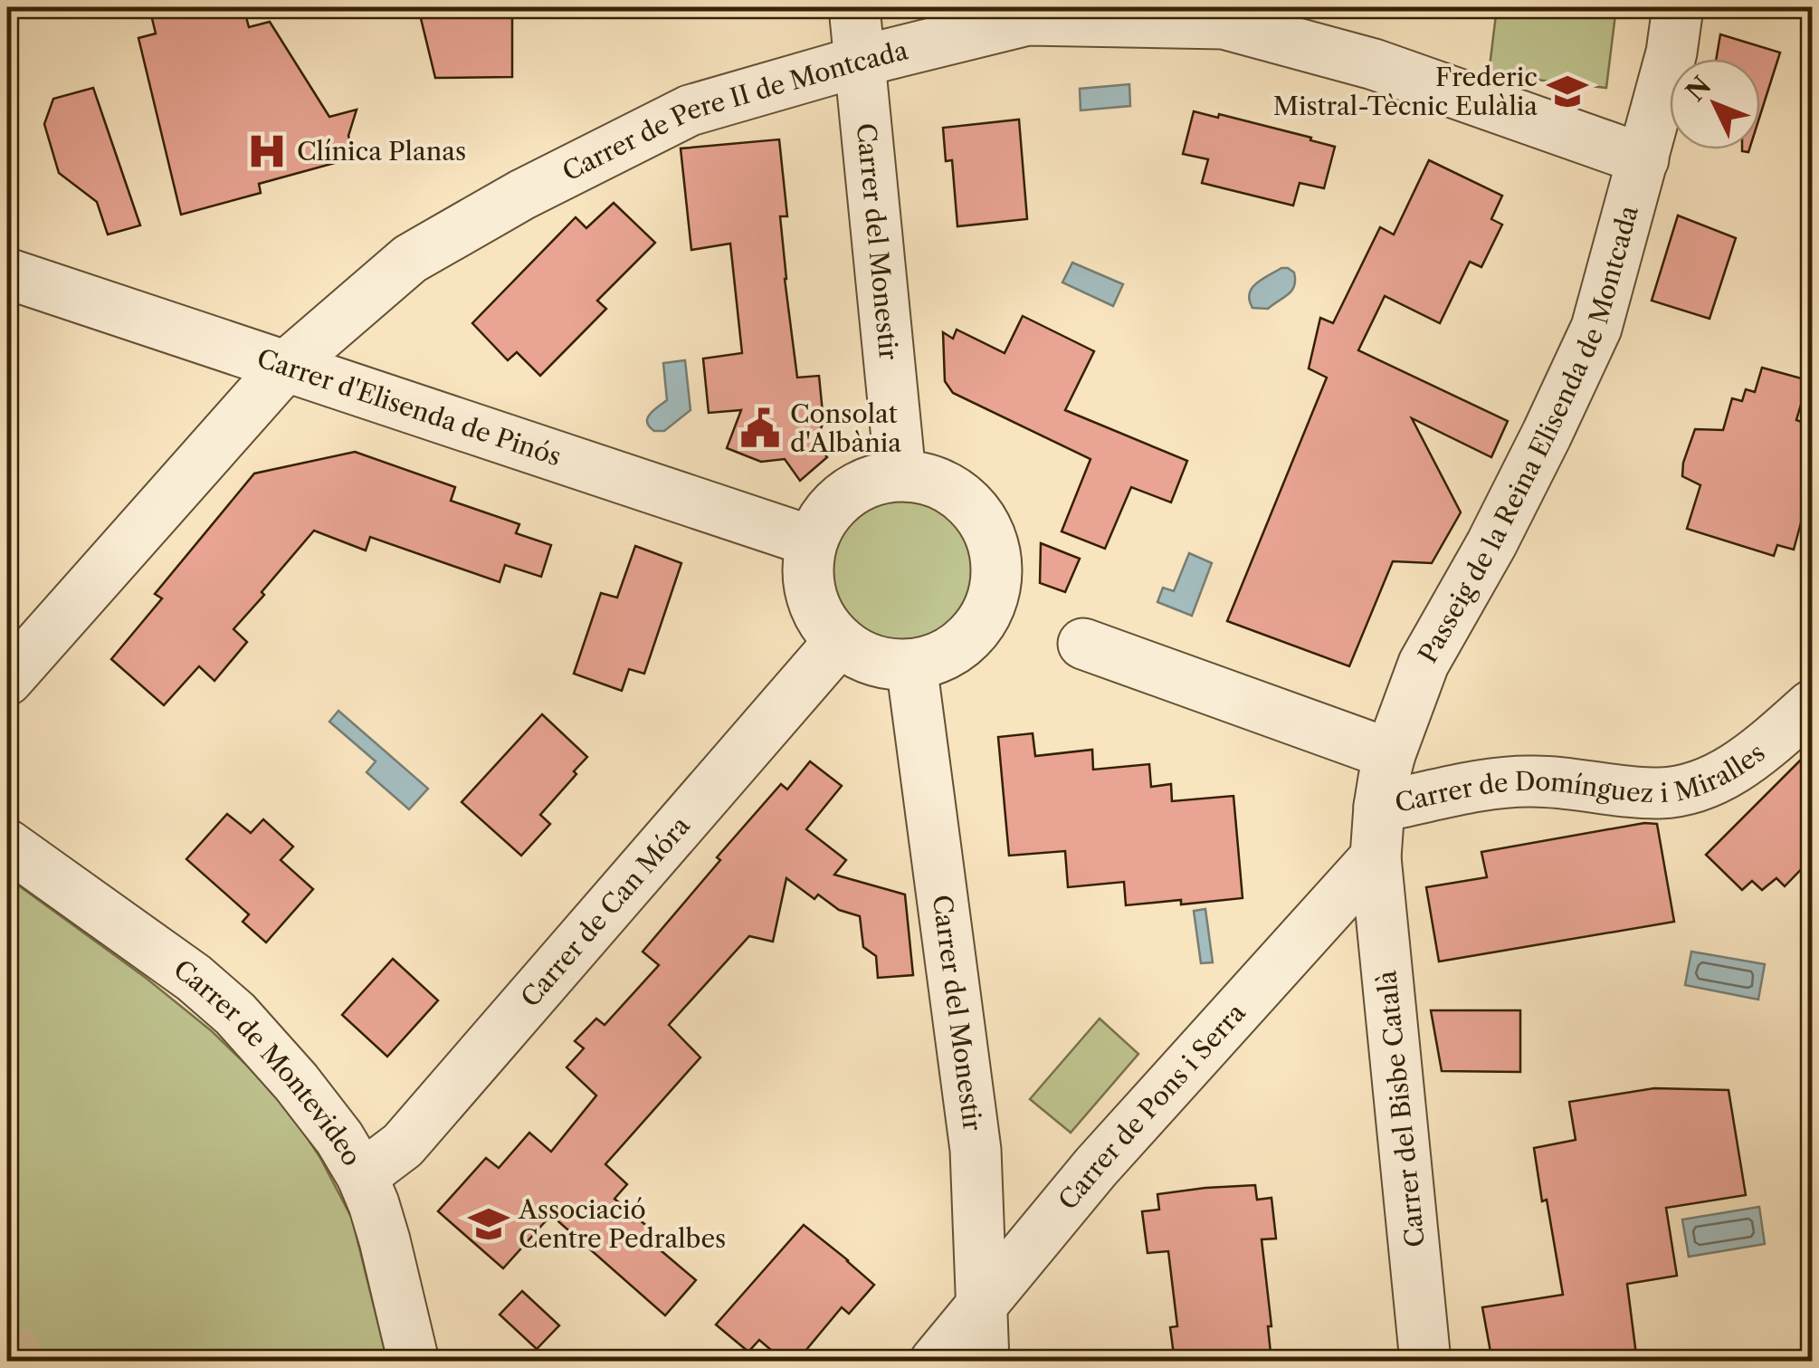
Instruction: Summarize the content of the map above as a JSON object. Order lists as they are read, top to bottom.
{
  "streets": {
    "street": [
      "Carrer de Pere II de Montcada",
      "Carrer del Monestir",
      "Carrer d'Elisenda de Pinós",
      "Passeig de la Reina Elisenda de Montcada",
      "Carrer de Domínguez i Miralles",
      "Carrer de Can Móra",
      "Carrer de Montevideo",
      "Carrer de Pons i Serra",
      "Carrer del Bisbe Català"
    ]
  },
  "crossings": [
    ["Carrer de Pere II de Montcada", "Carrer del Monestir"],
    ["Carrer de Pere II de Montcada", "Carrer d'Elisenda de Pinós"],
    ["Carrer de Pere II de Montcada", "Passeig de la Reina Elisenda de Montcada"],
    ["Carrer del Monestir", "Carrer d'Elisenda de Pinós"],
    ["Carrer del Monestir", "Carrer de Can Móra"],
    ["Carrer del Monestir", "Carrer de Pons i Serra"],
    ["Carrer d'Elisenda de Pinós", "Carrer de Can Móra"],
    ["Passeig de la Reina Elisenda de Montcada", "Carrer de Domínguez i Miralles"],
    ["Passeig de la Reina Elisenda de Montcada", "Carrer de Pons i Serra"],
    ["Passeig de la Reina Elisenda de Montcada", "Carrer del Bisbe Català"],
    ["Carrer de Can Móra", "Carrer de Montevideo"],
    ["Carrer de Pons i Serra", "Carrer del Bisbe Català"]
  ],
  "places": {
    "school or university": ["Frederic Mistral-Tècnic Eulàlia", "Associació Centre Pedralbes"],
    "hospital": ["Clínica Planas"],
    "public building": ["Consolat d'Albània"]
  },
  "north": "top left"
}
